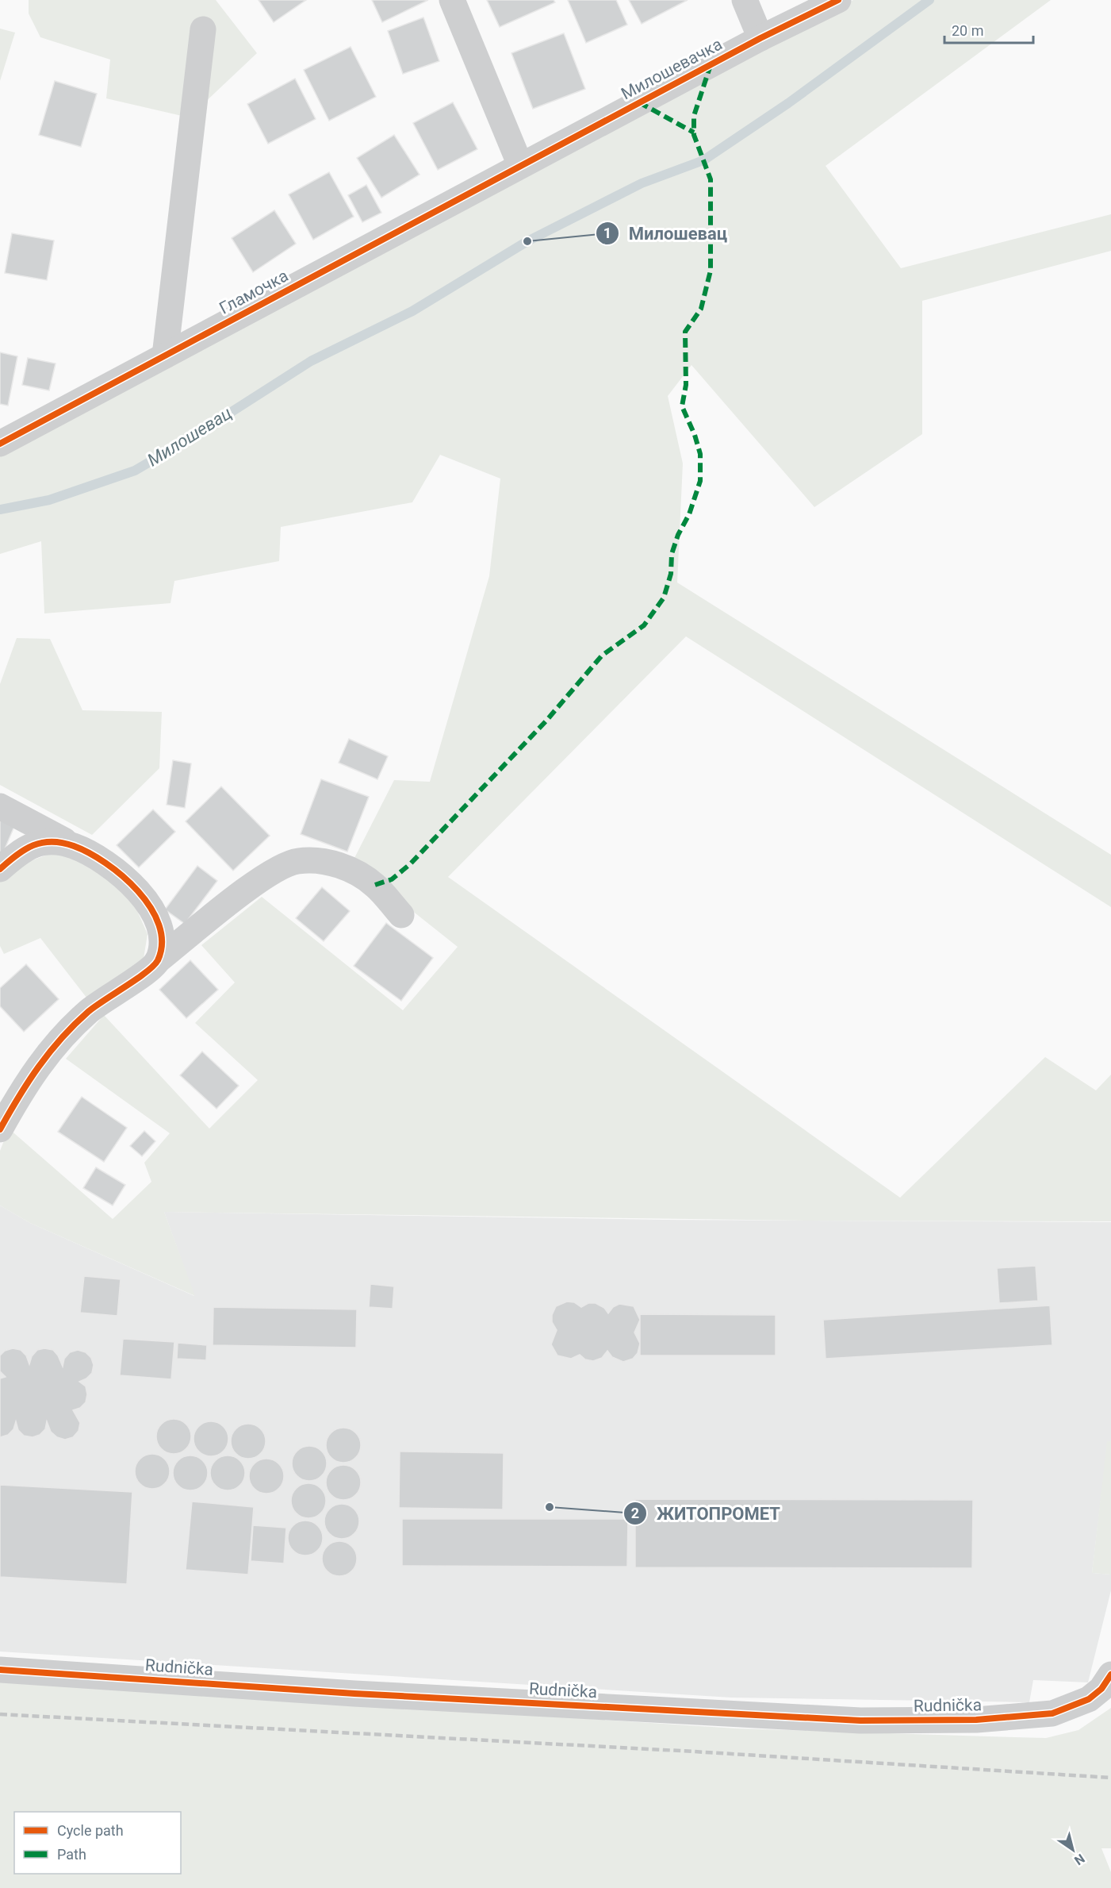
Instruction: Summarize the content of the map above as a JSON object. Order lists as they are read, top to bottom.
{
  "streets": {
    "street": ["Милошевачка", "Гламочка", "Rudnička"]
  },
  "crossings": [
    ["Милошевачка", "Гламочка"]
  ],
  "water": ["Милошевац"],
  "places": ["Милошевац", "ЖИТОПРОМЕТ"],
  "legend": ["Cycle path", "Path"],
  "scale_bar": "20 m",
  "north": "bottom right"
}
